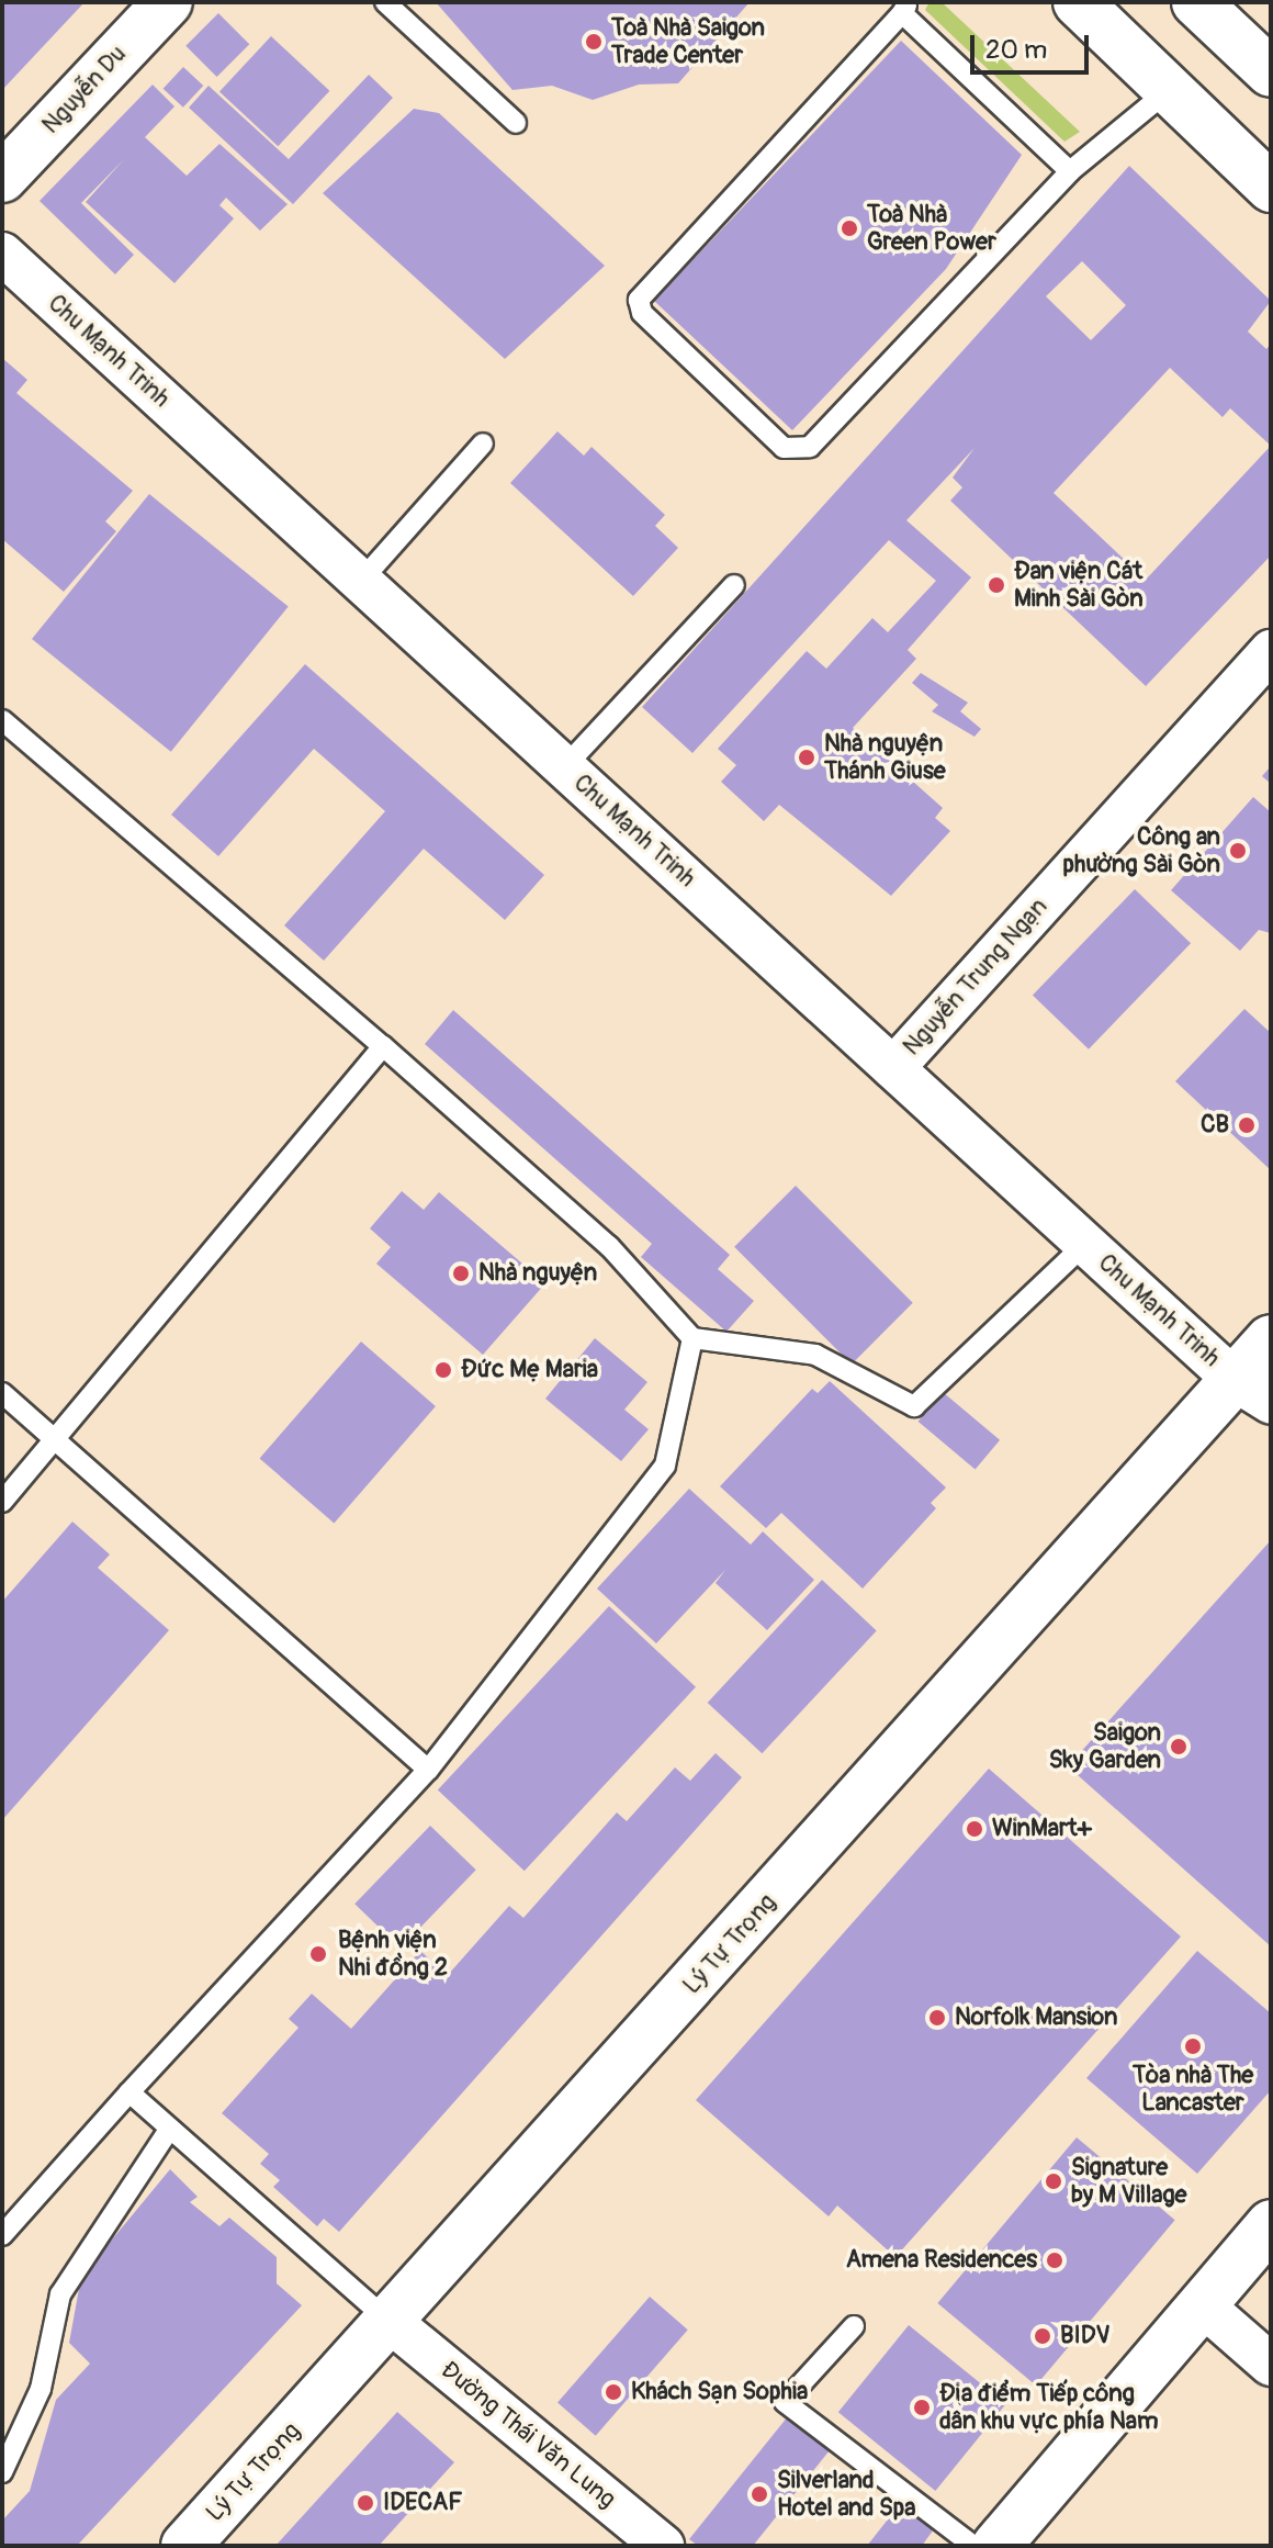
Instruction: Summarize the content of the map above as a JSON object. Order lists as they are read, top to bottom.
{
  "streets": {
    "street": [
      "Nguyễn Du",
      "Chu Mạnh Trinh",
      "Nguyễn Trung Ngạn",
      "Lý Tự Trọng",
      "Đường Thái Văn Lung"
    ]
  },
  "crossings": [
    ["Chu Mạnh Trinh", "Nguyễn Trung Ngạn"],
    ["Chu Mạnh Trinh", "Lý Tự Trọng"],
    ["Lý Tự Trọng", "Đường Thái Văn Lung"]
  ],
  "places": [
    "Toà Nhà Saigon Trade Center",
    "Toà Nhà Green Power",
    "Đan viện Cát Minh Sài Gòn",
    "Nhà nguyện Thánh Giuse",
    "Công an phường Sài Gòn",
    "CB",
    "Nhà nguyện",
    "Đức Mẹ Maria",
    "Saigon Sky Garden",
    "WinMart+",
    "Bệnh viện Nhi đồng 2",
    "Norfolk Mansion",
    "Tòa nhà The Lancaster",
    "Signature by M Village",
    "Amena Residences",
    "BIDV",
    "Khách Sạn Sophia",
    "Địa điểm Tiếp công dân khu vực phía Nam",
    "Silverland Hotel and Spa",
    "IDECAF"
  ],
  "scale_bar": "20 m"
}
